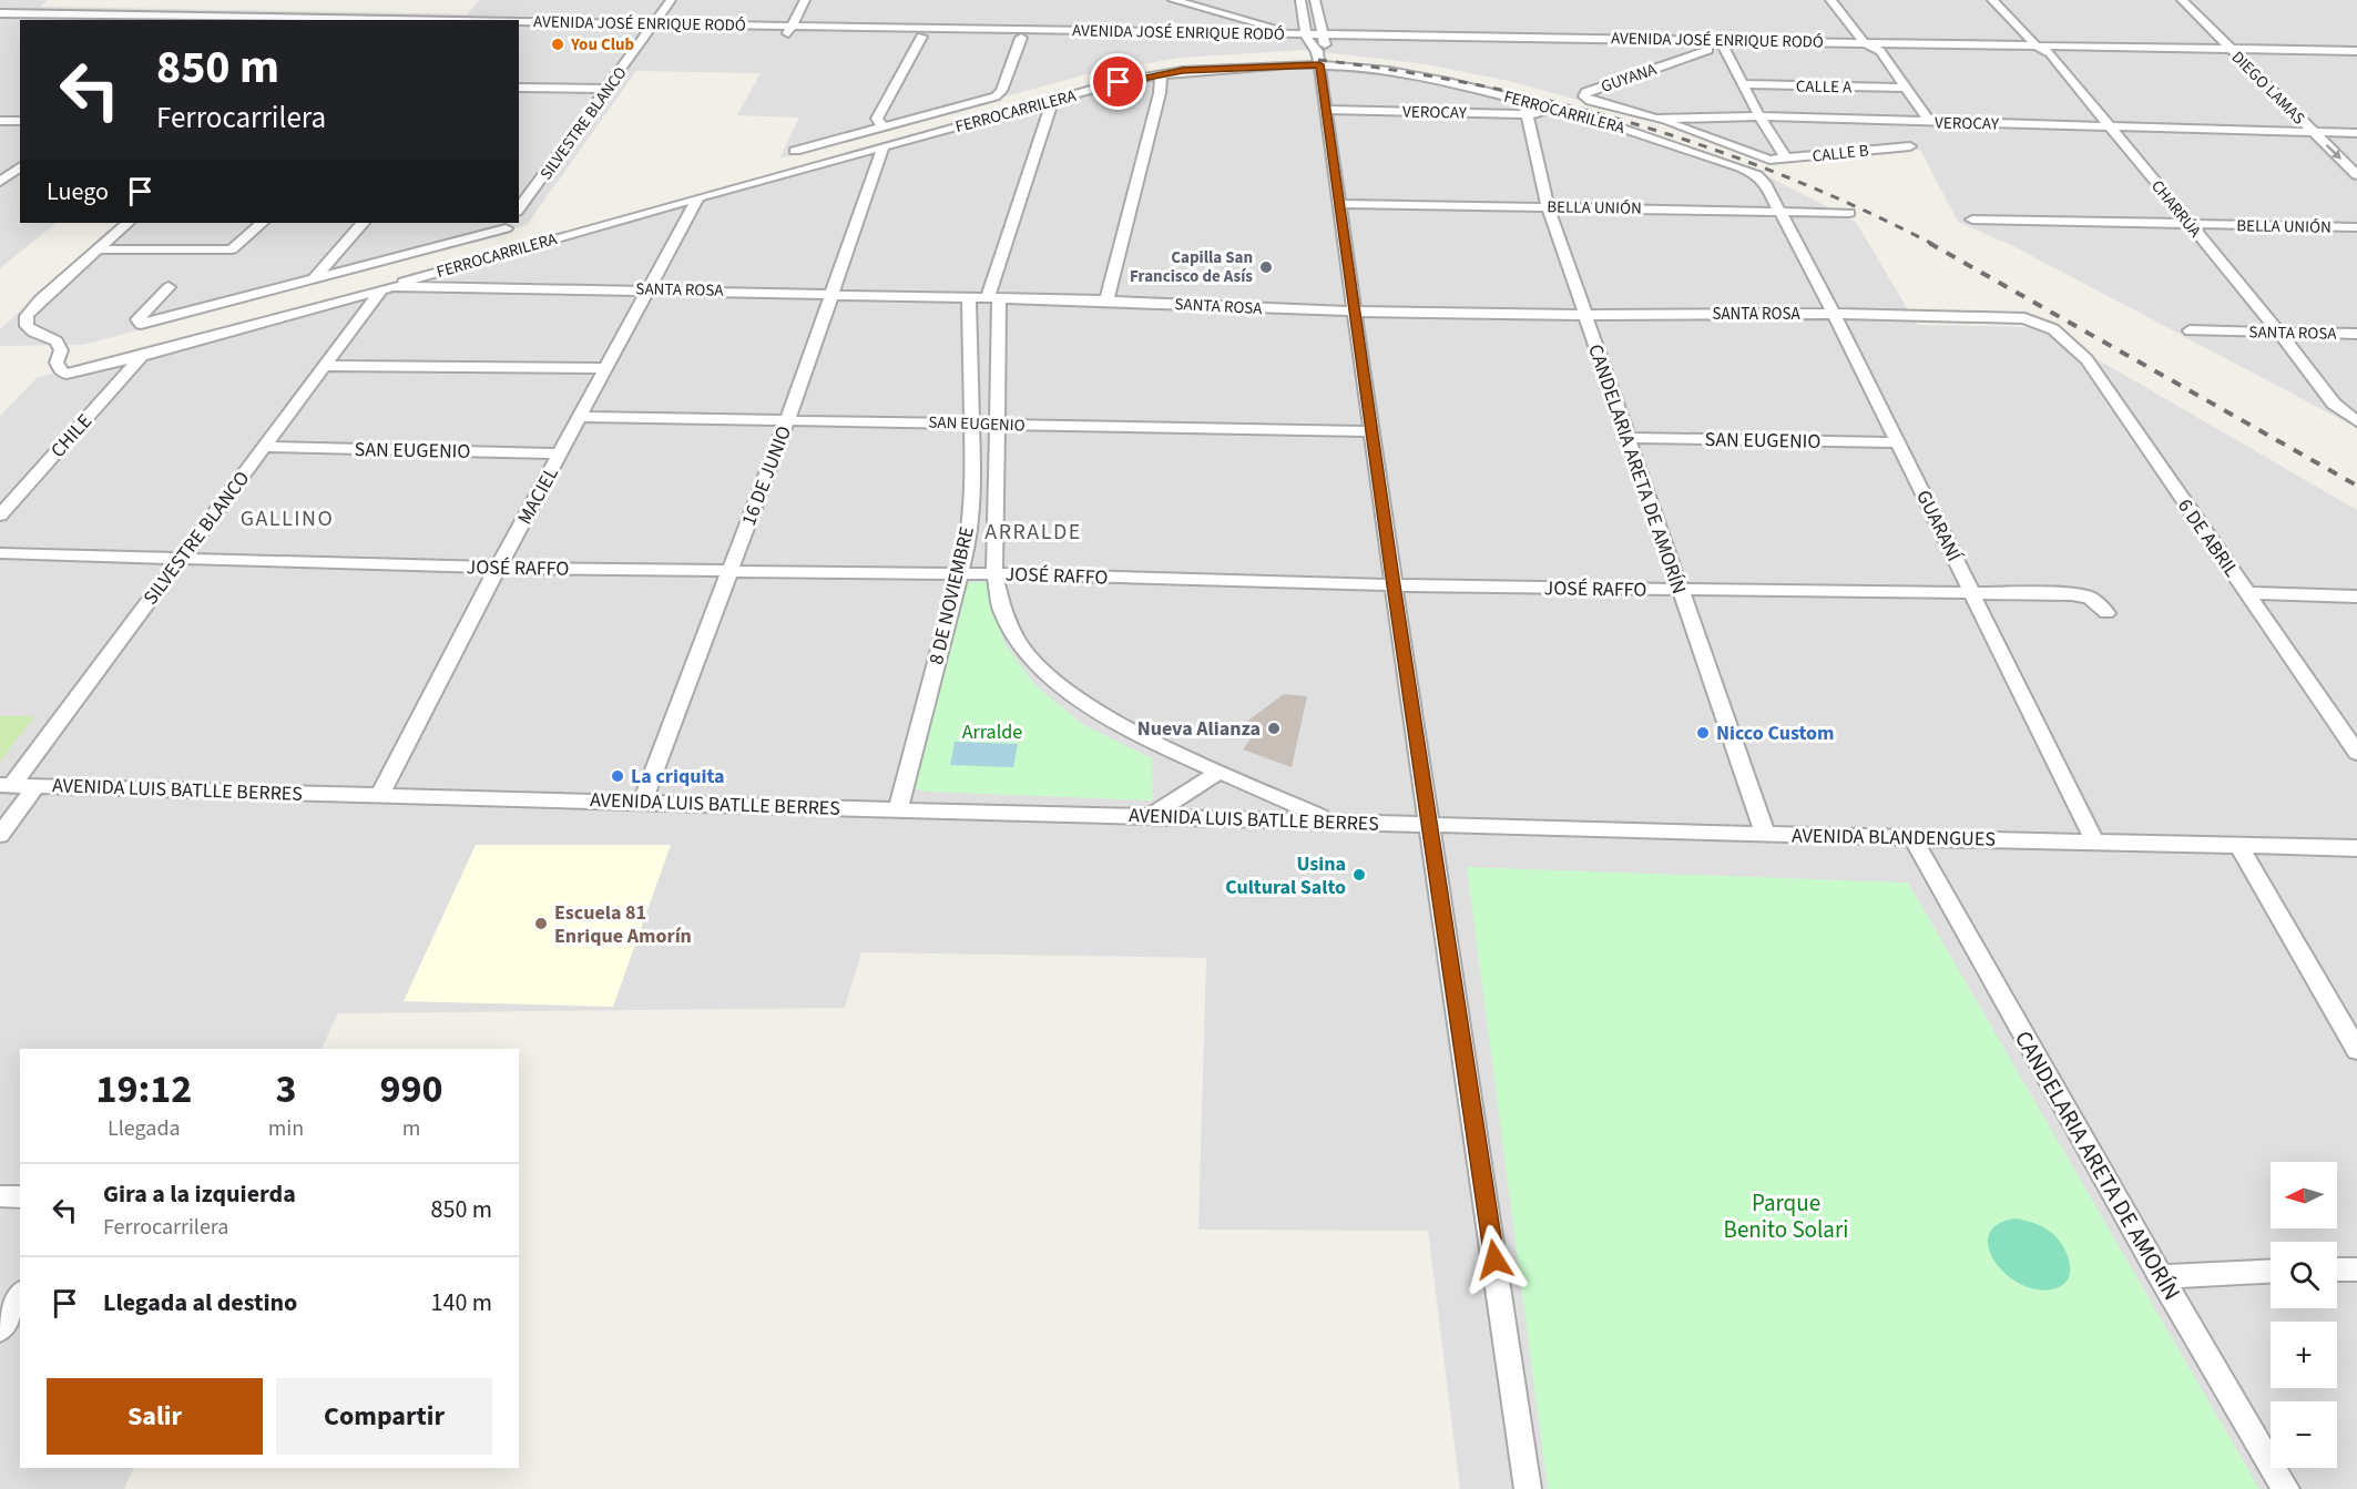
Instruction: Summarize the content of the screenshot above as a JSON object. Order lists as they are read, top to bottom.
{
  "streets": {
    "street": [
      "AVENIDA JOSÉ ENRIQUE RODÓ",
      "GUYANA",
      "CALLE A",
      "DIEGO LAMAS",
      "FERROCARRILERA",
      "VEROCAY",
      "SILVESTRE BLANCO",
      "CALLE B",
      "BELLA UNIÓN",
      "CHARRÚA",
      "SANTA ROSA",
      "SAN EUGENIO",
      "CHILE",
      "CANDELARIA ARETA DE AMORÍN",
      "16 DE JUNIO",
      "MACIEL",
      "GUARANÍ",
      "6 DE ABRIL",
      "JOSÉ RAFFO",
      "8 DE NOVIEMBRE",
      "AVENIDA LUIS BATLLE BERRES",
      "AVENIDA BLANDENGUES"
    ]
  },
  "crossings": [
    ["AVENIDA JOSÉ ENRIQUE RODÓ", "GUYANA"],
    ["AVENIDA JOSÉ ENRIQUE RODÓ", "DIEGO LAMAS"],
    ["AVENIDA JOSÉ ENRIQUE RODÓ", "FERROCARRILERA"],
    ["AVENIDA JOSÉ ENRIQUE RODÓ", "SILVESTRE BLANCO"],
    ["AVENIDA JOSÉ ENRIQUE RODÓ", "CHARRÚA"],
    ["GUYANA", "VEROCAY"],
    ["DIEGO LAMAS", "VEROCAY"],
    ["FERROCARRILERA", "VEROCAY"],
    ["FERROCARRILERA", "SILVESTRE BLANCO"],
    ["FERROCARRILERA", "BELLA UNIÓN"],
    ["FERROCARRILERA", "SANTA ROSA"],
    ["FERROCARRILERA", "CHILE"],
    ["FERROCARRILERA", "CANDELARIA ARETA DE AMORÍN"],
    ["FERROCARRILERA", "16 DE JUNIO"],
    ["FERROCARRILERA", "MACIEL"],
    ["FERROCARRILERA", "GUARANÍ"],
    ["FERROCARRILERA", "8 DE NOVIEMBRE"],
    ["VEROCAY", "CALLE B"],
    ["VEROCAY", "CHARRÚA"],
    ["VEROCAY", "CANDELARIA ARETA DE AMORÍN"],
    ["SILVESTRE BLANCO", "SANTA ROSA"],
    ["SILVESTRE BLANCO", "SAN EUGENIO"],
    ["SILVESTRE BLANCO", "JOSÉ RAFFO"],
    ["SILVESTRE BLANCO", "AVENIDA LUIS BATLLE BERRES"],
    ["BELLA UNIÓN", "CHARRÚA"],
    ["BELLA UNIÓN", "CANDELARIA ARETA DE AMORÍN"],
    ["BELLA UNIÓN", "GUARANÍ"],
    ["CHARRÚA", "SANTA ROSA"],
    ["SANTA ROSA", "CANDELARIA ARETA DE AMORÍN"],
    ["SANTA ROSA", "16 DE JUNIO"],
    ["SANTA ROSA", "MACIEL"],
    ["SANTA ROSA", "GUARANÍ"],
    ["SANTA ROSA", "6 DE ABRIL"],
    ["SANTA ROSA", "8 DE NOVIEMBRE"],
    ["SAN EUGENIO", "CANDELARIA ARETA DE AMORÍN"],
    ["SAN EUGENIO", "16 DE JUNIO"],
    ["SAN EUGENIO", "MACIEL"],
    ["SAN EUGENIO", "GUARANÍ"],
    ["SAN EUGENIO", "8 DE NOVIEMBRE"],
    ["CANDELARIA ARETA DE AMORÍN", "JOSÉ RAFFO"],
    ["CANDELARIA ARETA DE AMORÍN", "AVENIDA BLANDENGUES"],
    ["16 DE JUNIO", "JOSÉ RAFFO"],
    ["16 DE JUNIO", "AVENIDA LUIS BATLLE BERRES"],
    ["MACIEL", "JOSÉ RAFFO"],
    ["MACIEL", "AVENIDA LUIS BATLLE BERRES"],
    ["GUARANÍ", "JOSÉ RAFFO"],
    ["GUARANÍ", "AVENIDA BLANDENGUES"],
    ["JOSÉ RAFFO", "8 DE NOVIEMBRE"],
    ["8 DE NOVIEMBRE", "AVENIDA LUIS BATLLE BERRES"],
    ["AVENIDA LUIS BATLLE BERRES", "AVENIDA BLANDENGUES"]
  ],
  "districts": ["GALLINO", "ARRALDE"],
  "parks": ["Arralde", "Parque Benito Solari"],
  "places": [
    "You Club",
    "Capilla San Francisco de Asís",
    "Nueva Alianza",
    "Nicco Custom",
    "La criquita",
    "Usina Cultural Salto",
    "Escuela 81 Enrique Amorín"
  ],
  "north": "left",
  "page": {
    "turn": ["850 m", "Ferrocarrilera"],
    "then": "Luego",
    "eta": [
      "19:12",
      "Llegada",
      "3",
      "min",
      "990",
      "m"
    ],
    "map_buttons": ["+", "−"],
    "list": [
      {
        "name": "Gira a la izquierda",
        "note": "Ferrocarrilera",
        "value": "850 m"
      },
      {
        "name": "Llegada al destino",
        "value": "140 m"
      }
    ],
    "buttons": ["Salir", "Compartir"]
  }
}
